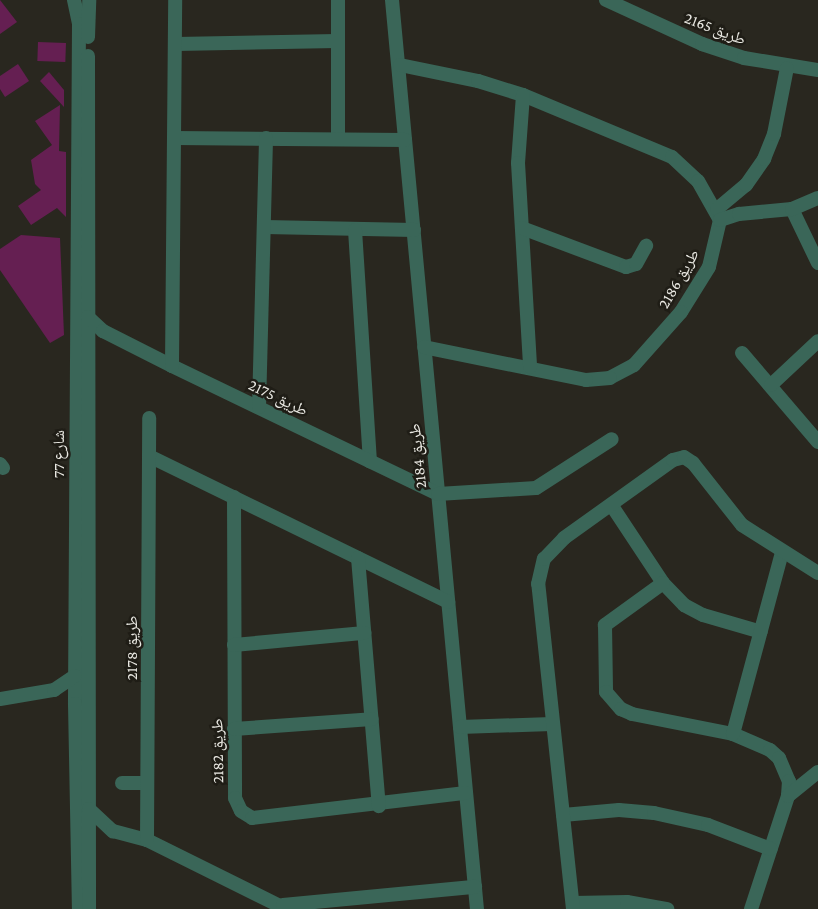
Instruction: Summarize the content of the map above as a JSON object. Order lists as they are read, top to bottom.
{
  "streets": {
    "street": [
      "طريق 2165",
      "طريق 2186",
      "طريق 2175",
      "شارع 77",
      "طريق 2184",
      "طريق 2178",
      "طريق 2182"
    ]
  },
  "crossings": [
    ["طريق 2186", "طريق 2184"],
    ["طريق 2175", "شارع 77"],
    ["طريق 2175", "طريق 2184"],
    ["طريق 2184", "طريق 2182"]
  ]
}
